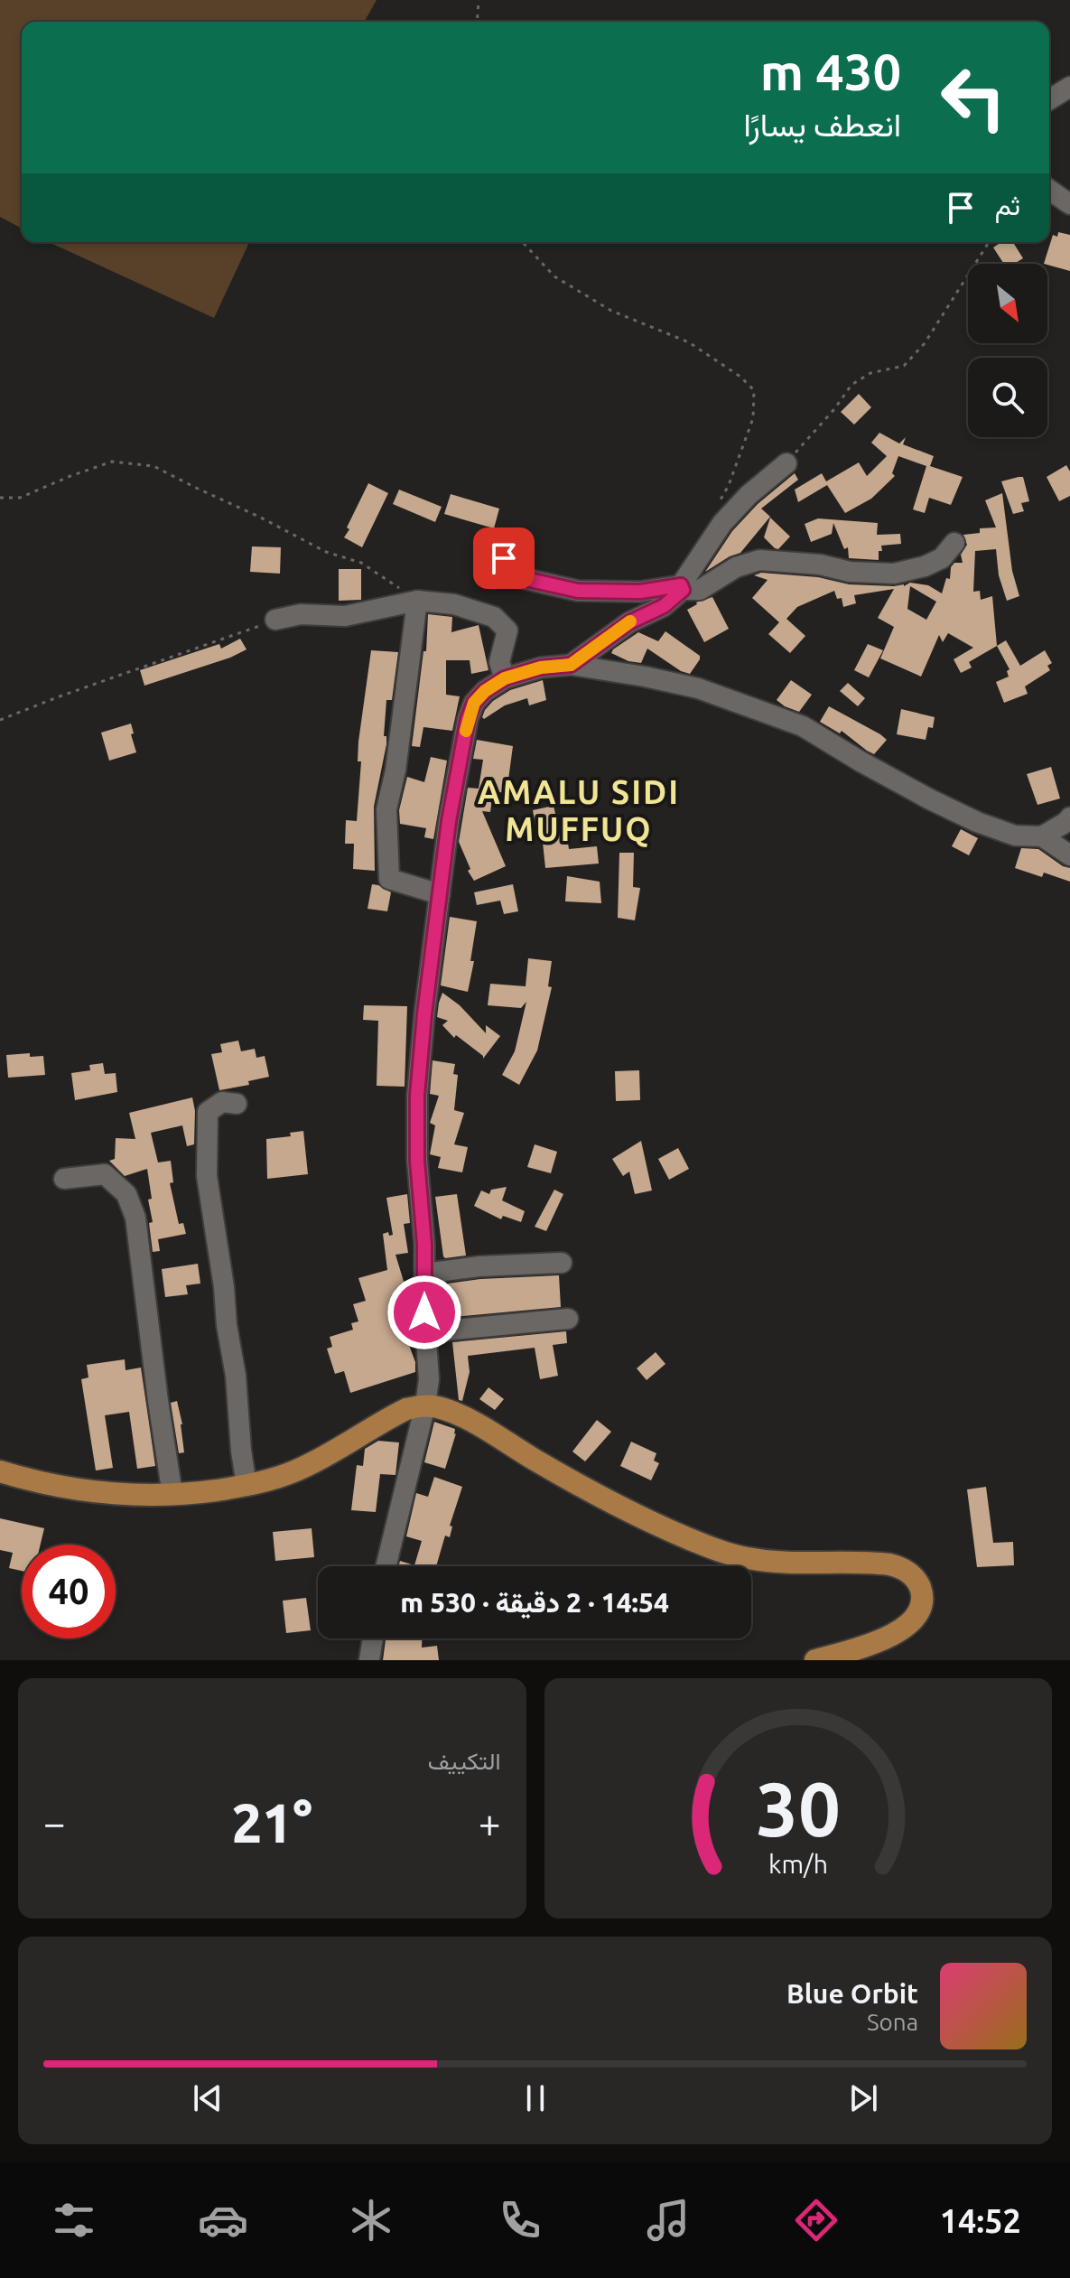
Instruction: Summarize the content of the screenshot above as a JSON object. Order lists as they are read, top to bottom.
{
  "districts": ["AMALU SIDI MUFFUQ"],
  "north": "bottom right",
  "page": {
    "turn": ["430 m", "انعطف يسارًا"],
    "then": "ثم",
    "limit": "40",
    "trip": "14:54 · 2 دقيقة · 530 m",
    "tile": "التكييف",
    "heat": ["−", "21°", "+"],
    "song": ["Blue Orbit", "Sona"],
    "tabs": "14:52",
    "gauge": ["30", "km/h"]
  }
}
